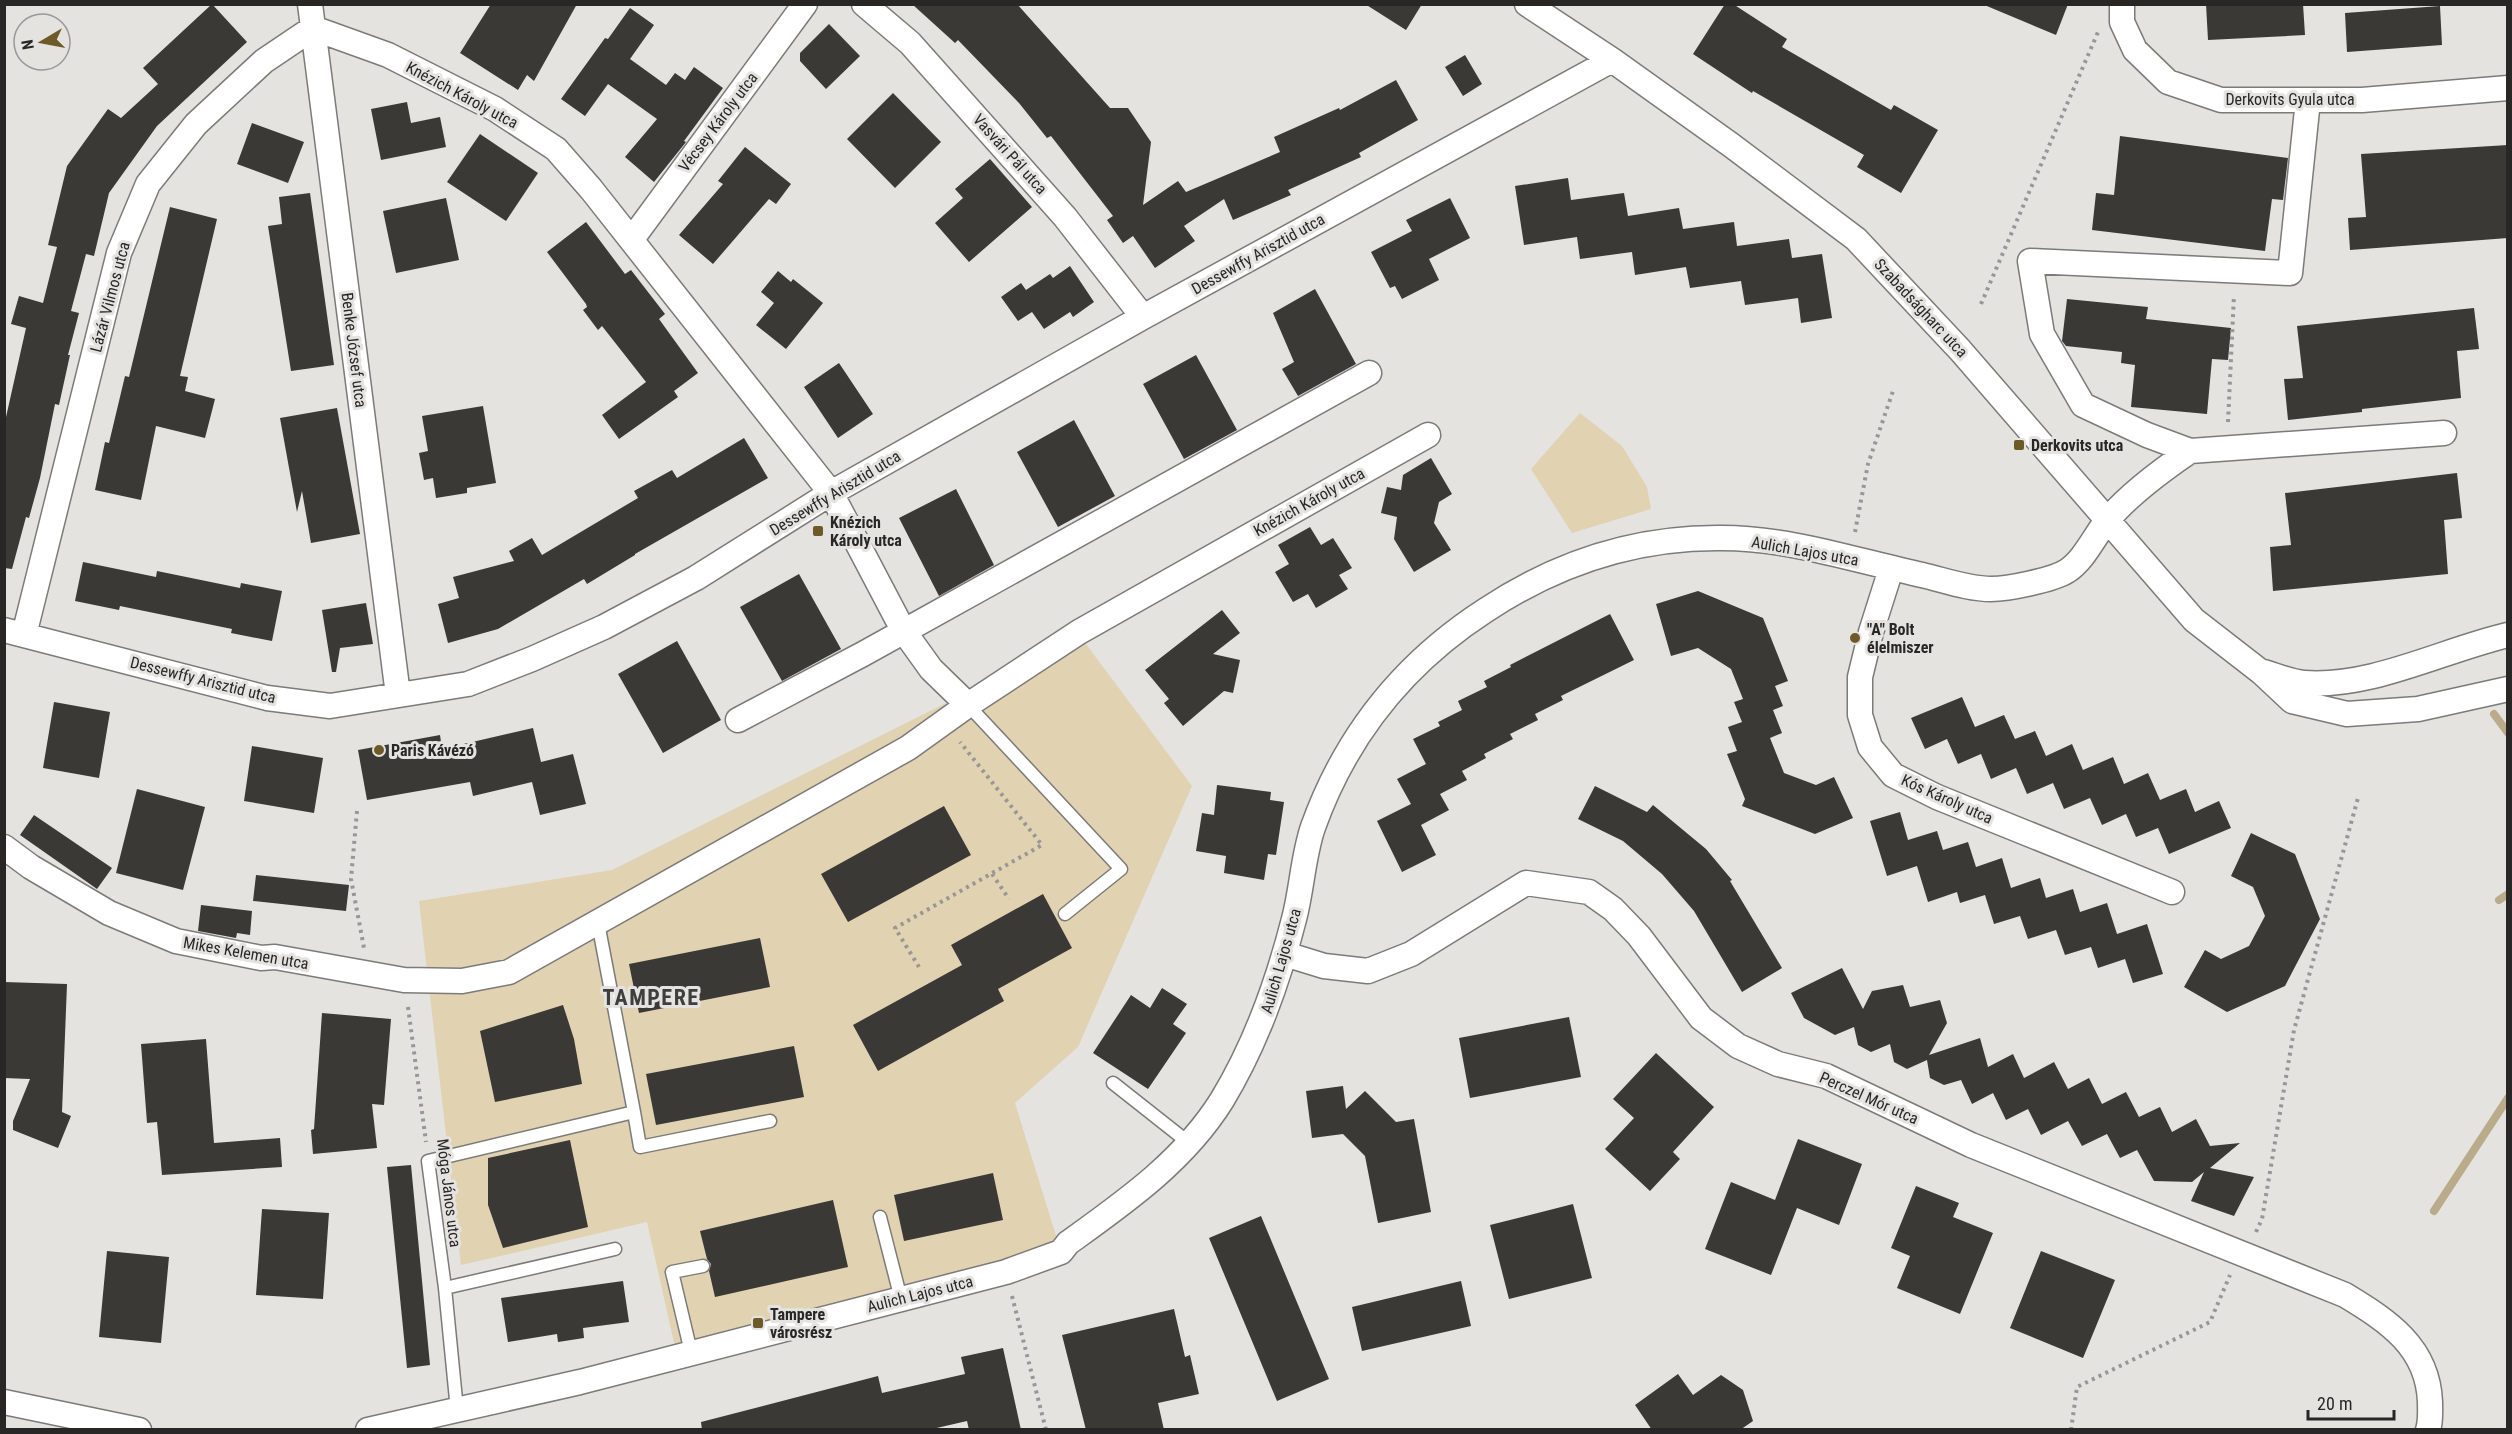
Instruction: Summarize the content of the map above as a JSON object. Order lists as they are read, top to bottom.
{
  "streets": {
    "street": [
      "Knézich Károly utca",
      "Derkovits Gyula utca",
      "Vécsey Károly utca",
      "Vasvári Pál utca",
      "Dessewffy Arisztid utca",
      "Lázár Vilmos utca",
      "Szabadságharc utca",
      "Benke József utca",
      "Aulich Lajos utca",
      "Kós Károly utca",
      "Mikes Kelemen utca",
      "Perczel Mór utca"
    ],
    "lane": ["Móga János utca"]
  },
  "crossings": [
    ["Knézich Károly utca", "Vécsey Károly utca"],
    ["Knézich Károly utca", "Dessewffy Arisztid utca"],
    ["Knézich Károly utca", "Lázár Vilmos utca"],
    ["Knézich Károly utca", "Benke József utca"],
    ["Knézich Károly utca", "Mikes Kelemen utca"],
    ["Vasvári Pál utca", "Dessewffy Arisztid utca"],
    ["Dessewffy Arisztid utca", "Lázár Vilmos utca"],
    ["Dessewffy Arisztid utca", "Szabadságharc utca"],
    ["Dessewffy Arisztid utca", "Benke József utca"],
    ["Lázár Vilmos utca", "Benke József utca"],
    ["Szabadságharc utca", "Aulich Lajos utca"],
    ["Aulich Lajos utca", "Kós Károly utca"],
    ["Aulich Lajos utca", "Perczel Mór utca"],
    ["Aulich Lajos utca", "Móga János utca"],
    ["Mikes Kelemen utca", "Móga János utca"]
  ],
  "districts": ["TAMPERE"],
  "places": {
    "transit": ["Derkovits utca", "Knézich Károly utca", "Tampere városrész"],
    "other": ["\"A\" Bolt élelmiszer", "Paris Kávézó"]
  },
  "scale_bar": "20 m",
  "north": "left"
}
